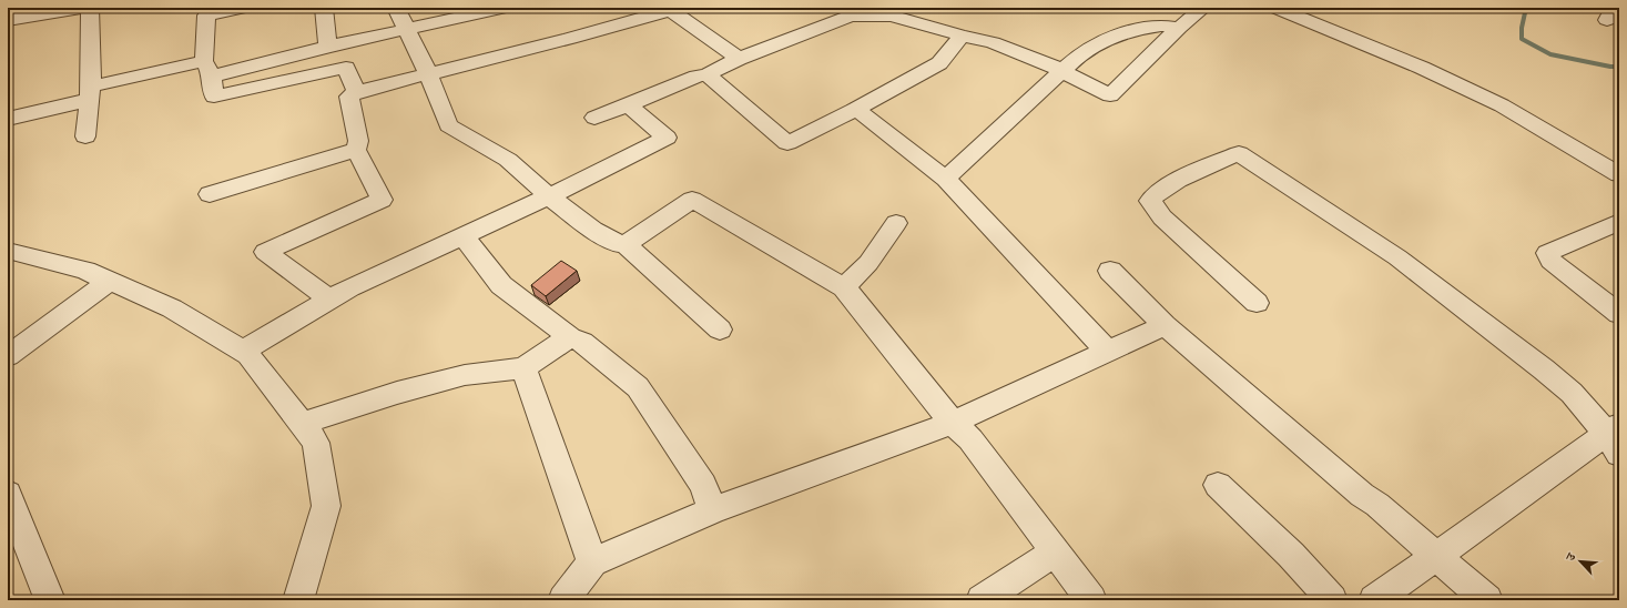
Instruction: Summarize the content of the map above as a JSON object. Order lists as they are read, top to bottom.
{
  "north": "top left"
}
